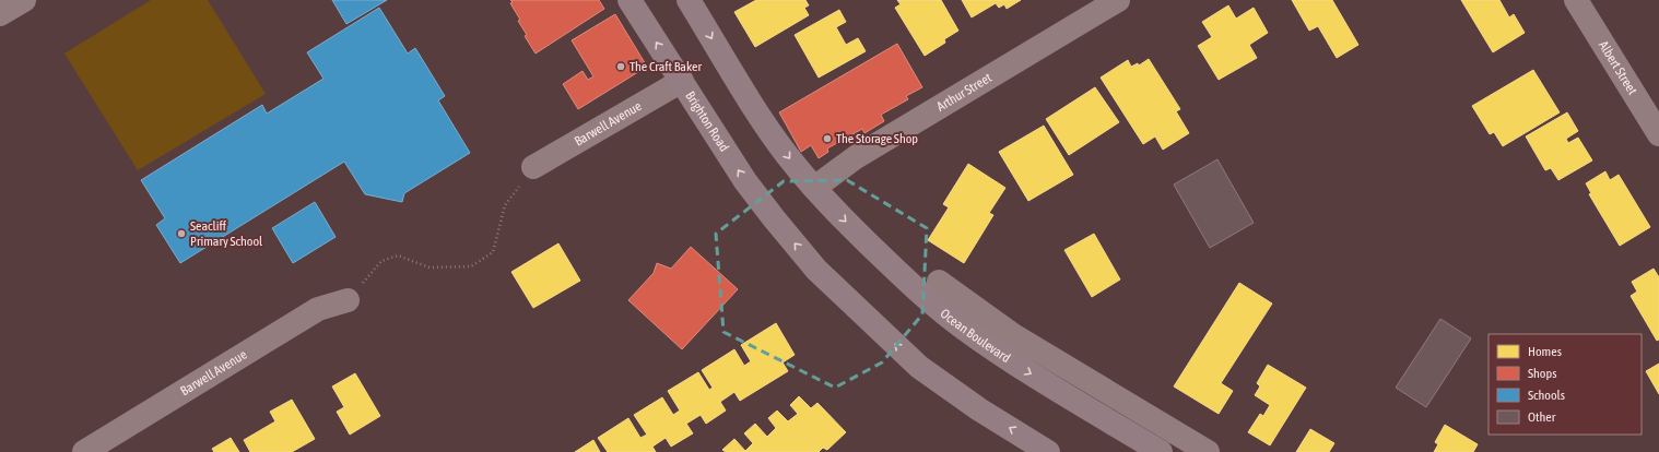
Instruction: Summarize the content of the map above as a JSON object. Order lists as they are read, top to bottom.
{
  "streets": {
    "main road": ["Brighton Road", "Ocean Boulevard"],
    "street": ["Albert Street", "Arthur Street", "Barwell Avenue"]
  },
  "crossings": [
    ["Arthur Street", "Ocean Boulevard"],
    ["Brighton Road", "Barwell Avenue"]
  ],
  "one_way": ["Ocean Boulevard"],
  "places": ["The Craft Baker", "The Storage Shop", "Seacliff Primary School"],
  "legend": [
    "Homes",
    "Shops",
    "Schools",
    "Other"
  ]
}
